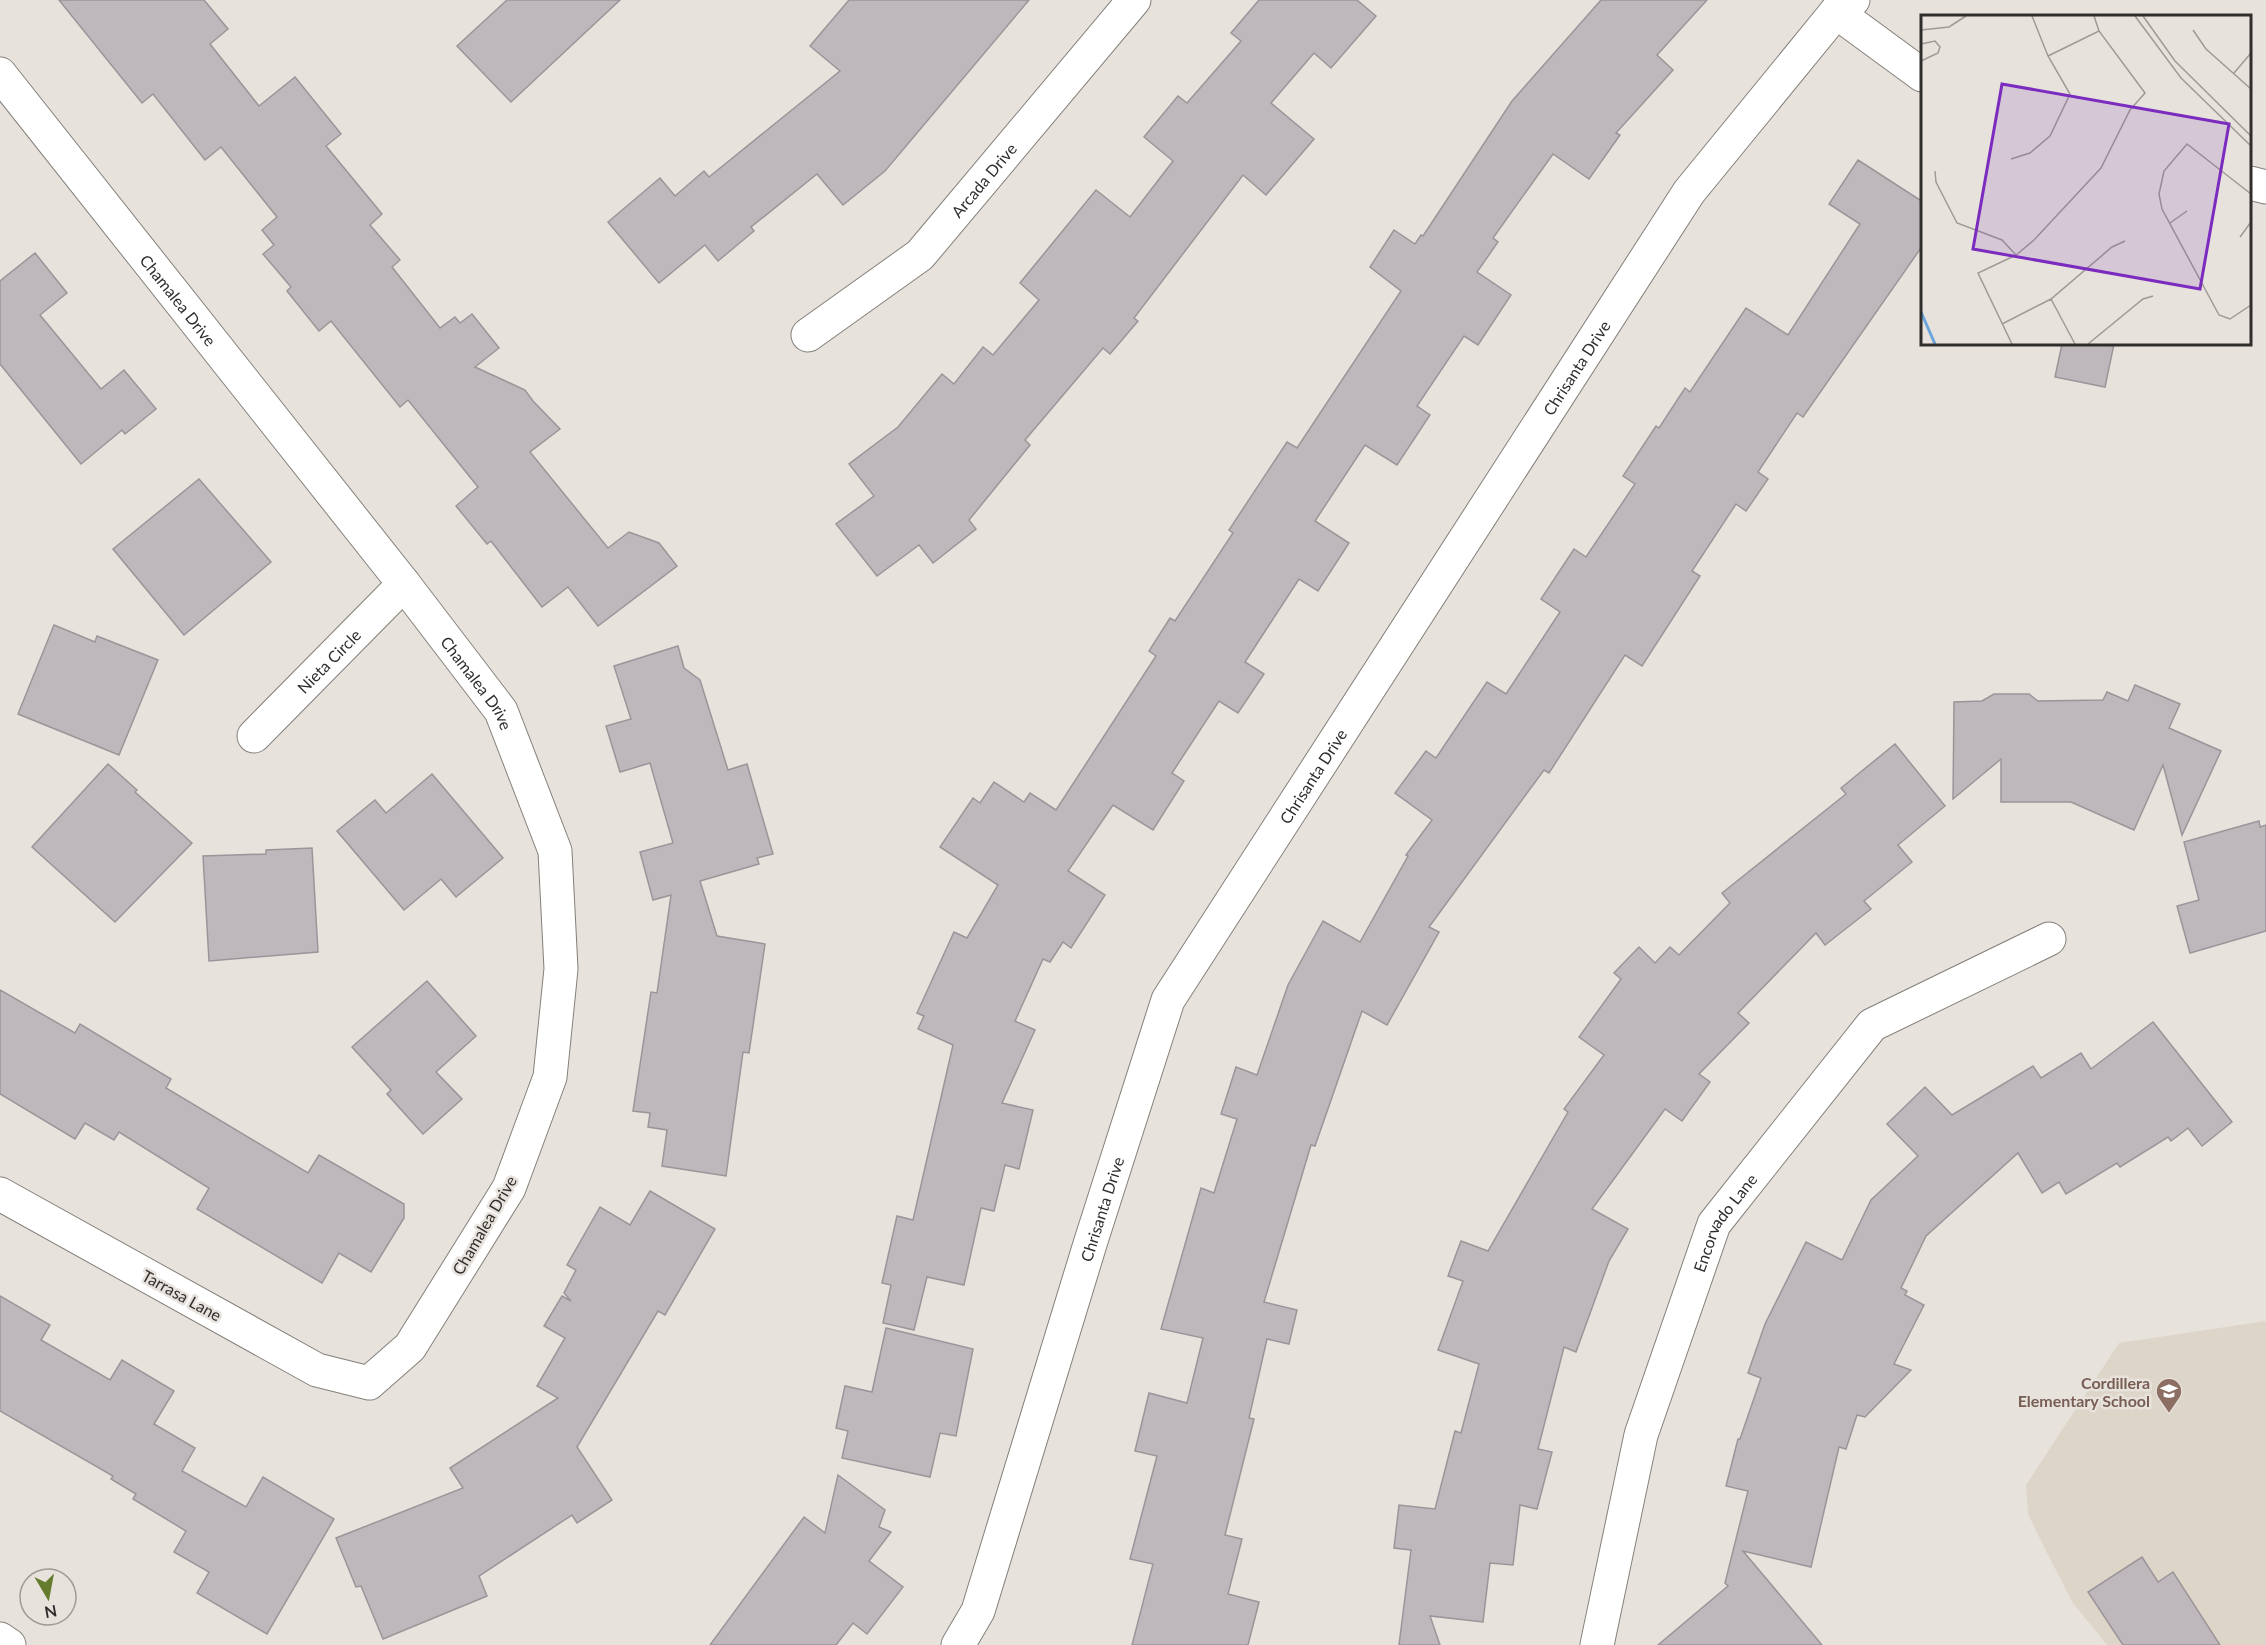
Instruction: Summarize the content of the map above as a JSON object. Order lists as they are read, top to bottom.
{
  "streets": {
    "street": [
      "Arcada Drive",
      "Chamalea Drive",
      "Chrisanta Drive",
      "Nieta Circle",
      "Encorvado Lane",
      "Tarrasa Lane"
    ]
  },
  "crossings": [
    ["Chamalea Drive", "Nieta Circle"],
    ["Chamalea Drive", "Tarrasa Lane"]
  ],
  "places": {
    "school or university": ["Cordillera Elementary School"]
  },
  "north": "bottom"
}
